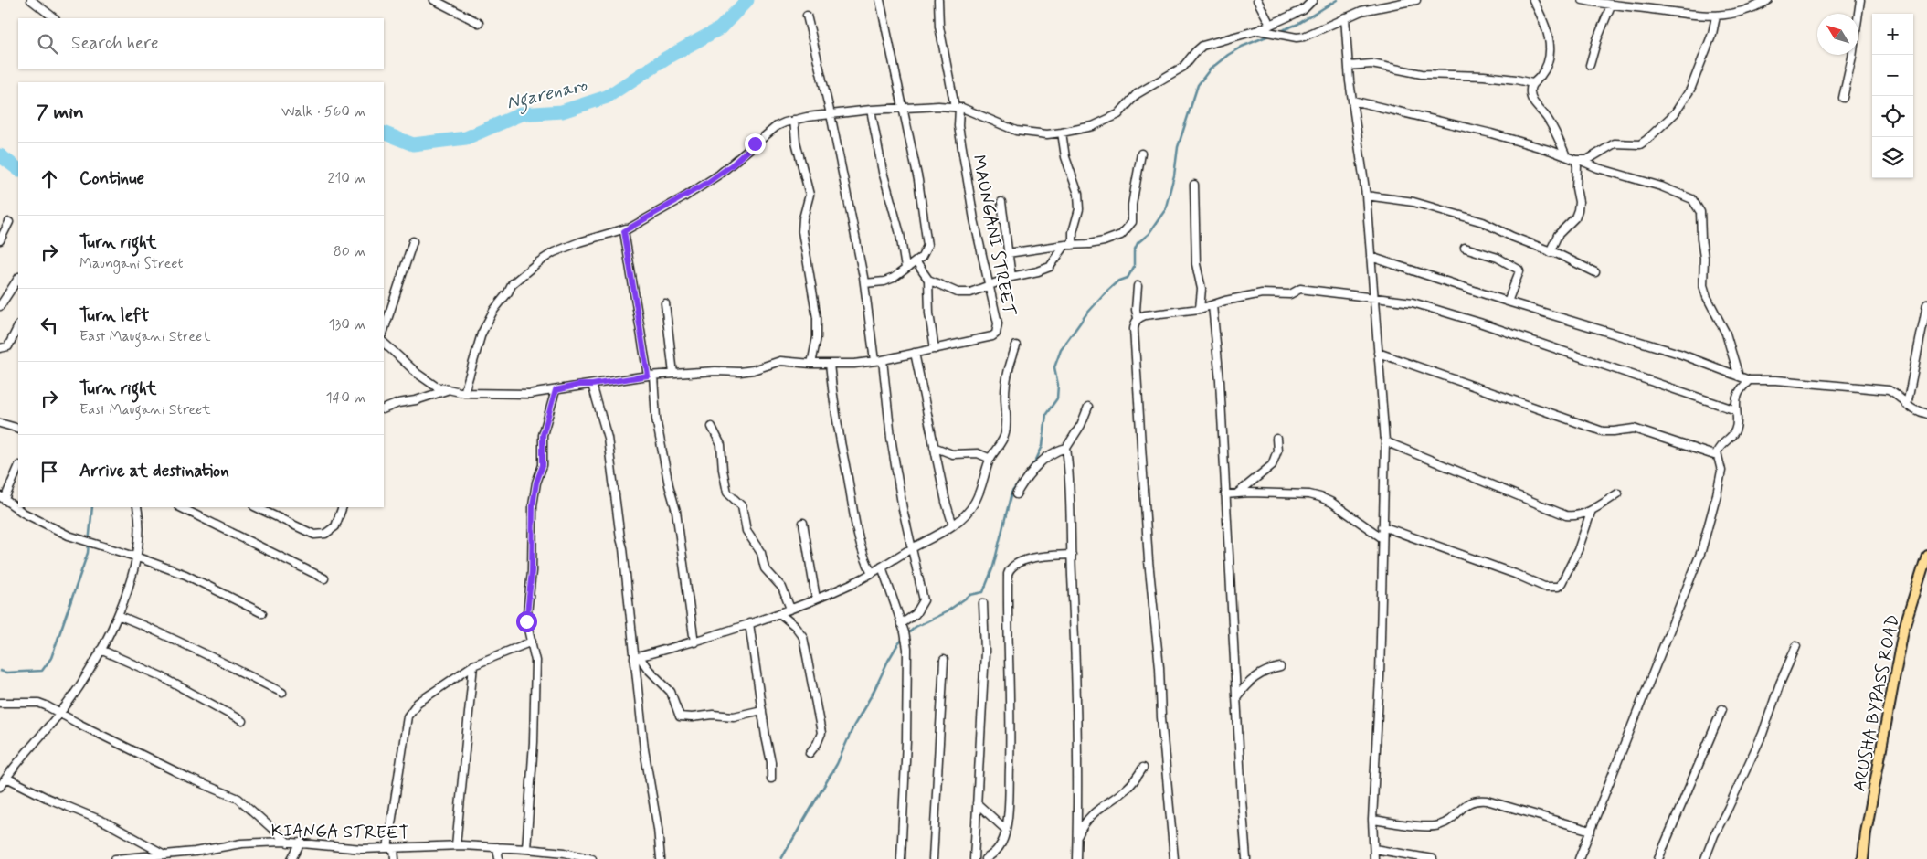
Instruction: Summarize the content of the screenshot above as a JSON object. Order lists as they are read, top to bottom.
{
  "streets": {
    "main road": ["ARUSHA BYPASS ROAD"],
    "street": ["MAUNGANI STREET", "KIANGA STREET"]
  },
  "water": ["Ngarenaro"],
  "north": "top left",
  "page": {
    "map_buttons": ["+", "−"],
    "search": "Search here",
    "heading": ["7 min", "Walk · 560 m"],
    "list": [
      ["Continue", "210 m"],
      ["Turn right", "Maungani Street", "80 m"],
      ["Turn left", "East Maugani Street", "130 m"],
      ["Turn right", "East Maugani Street", "140 m"],
      "Arrive at destination"
    ]
  }
}
